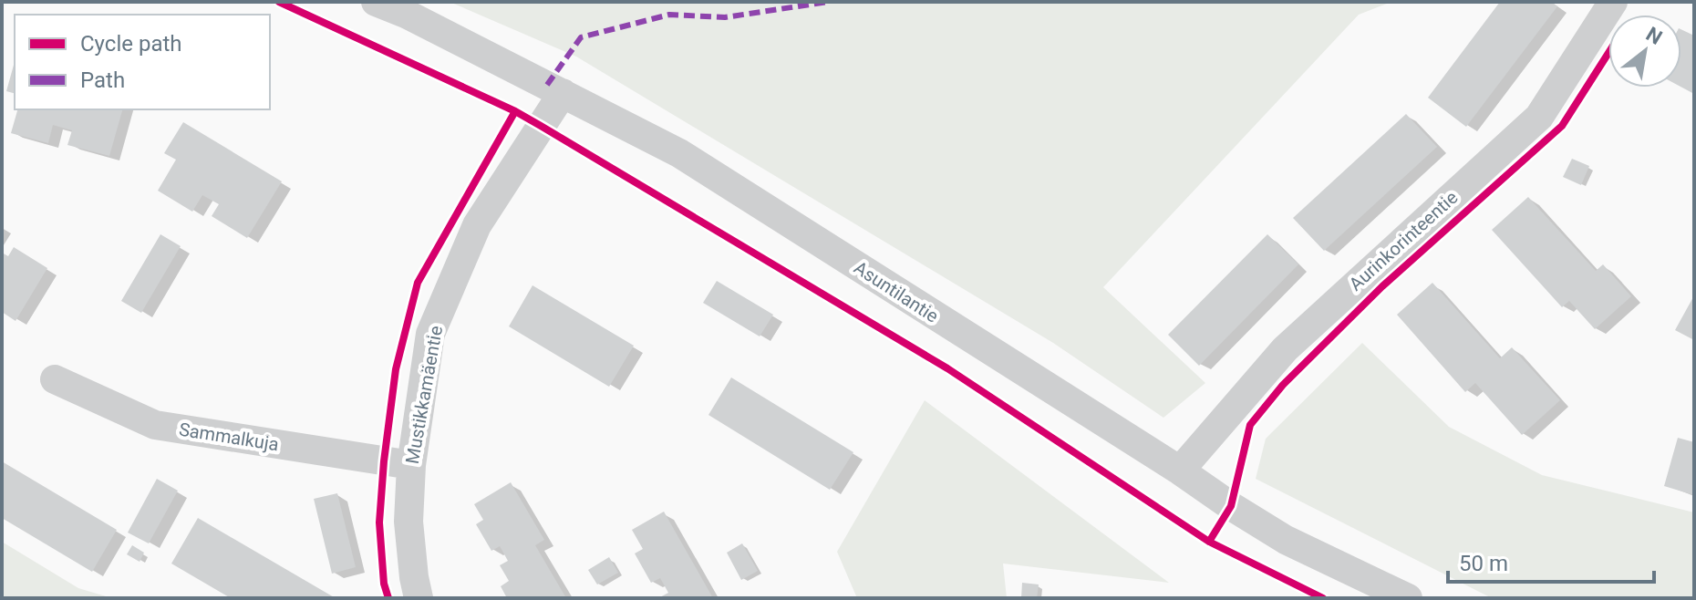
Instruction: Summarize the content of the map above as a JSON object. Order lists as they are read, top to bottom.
{
  "streets": {
    "street": [
      "Aurinkorinteentie",
      "Asuntilantie",
      "Mustikkamäentie",
      "Sammalkuja"
    ]
  },
  "crossings": [
    ["Aurinkorinteentie", "Asuntilantie"],
    ["Asuntilantie", "Mustikkamäentie"],
    ["Mustikkamäentie", "Sammalkuja"]
  ],
  "legend": ["Cycle path", "Path"],
  "scale_bar": "50 m",
  "north": "top right"
}
